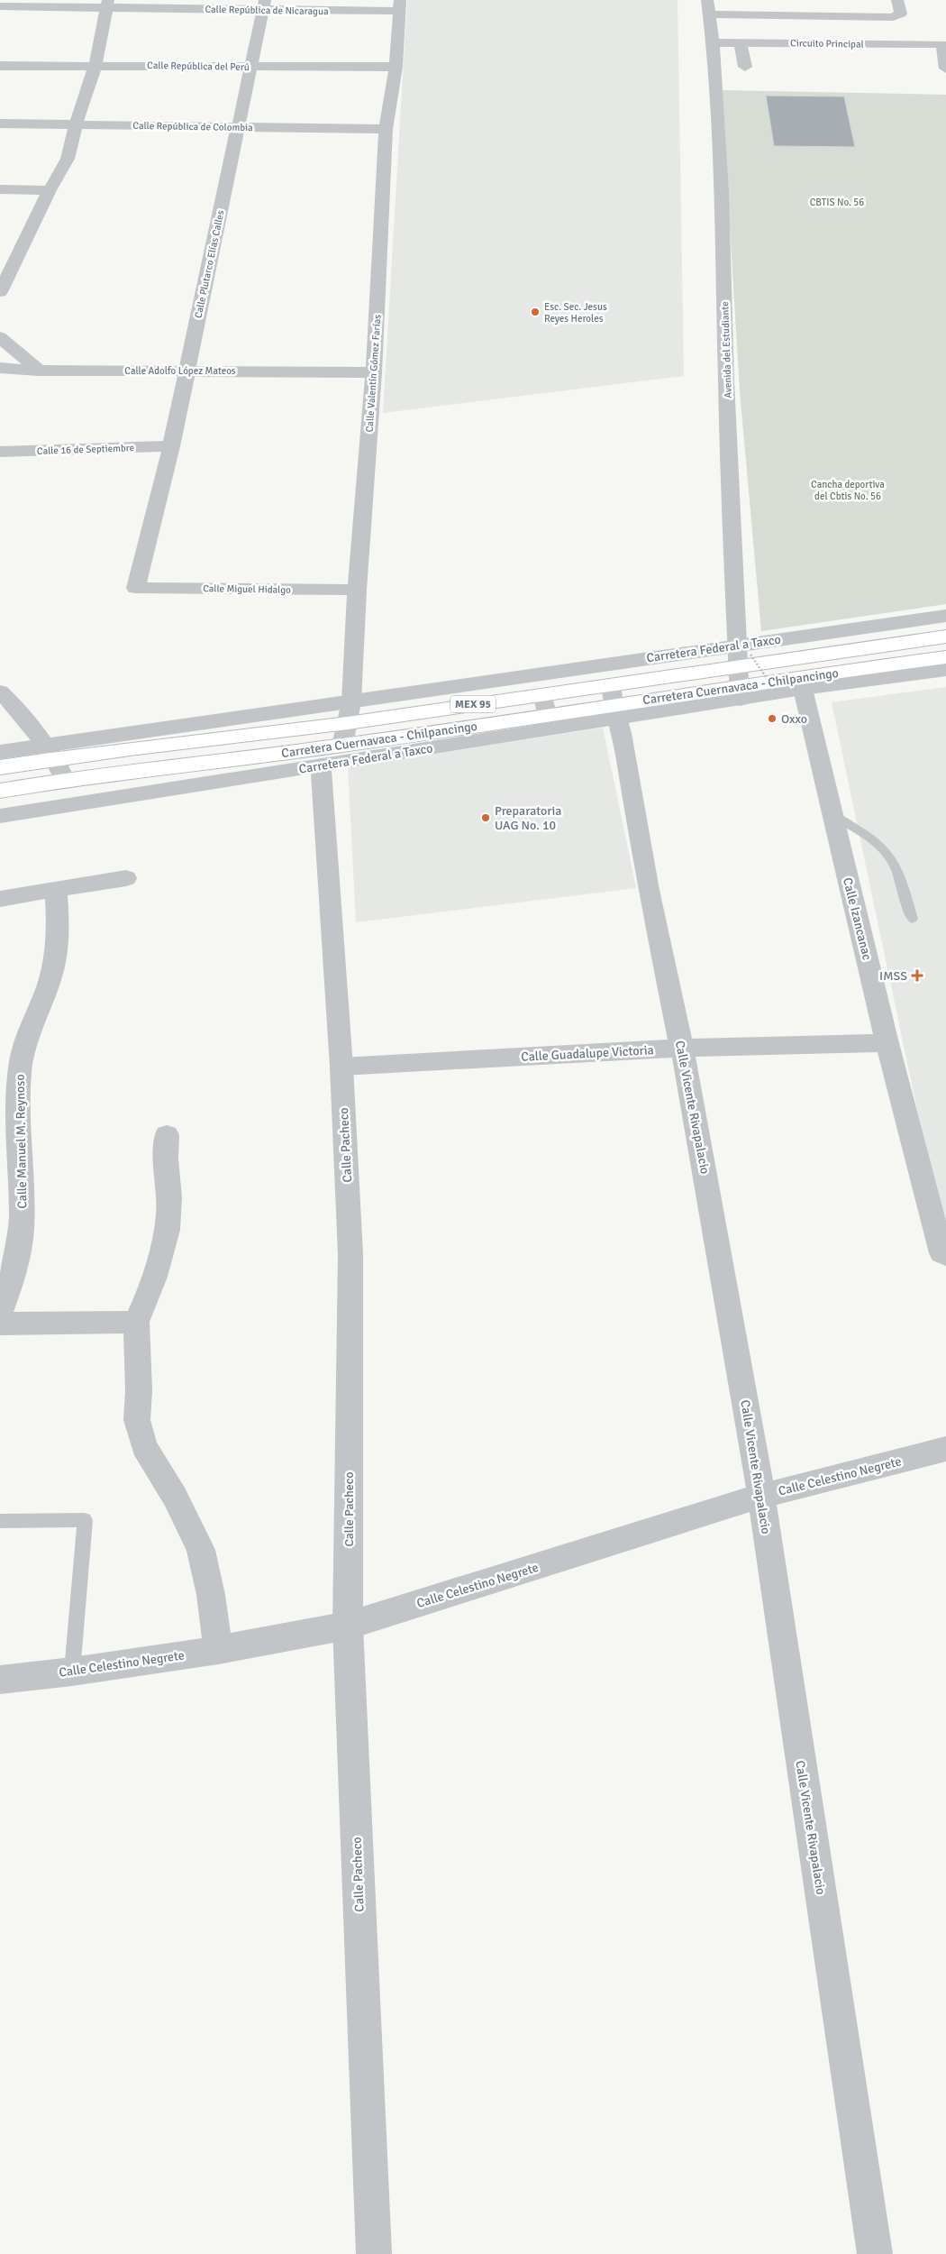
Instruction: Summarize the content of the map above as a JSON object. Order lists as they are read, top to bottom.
{
  "streets": {
    "main road": ["Carretera Cuernavaca - Chilpancingo", "MEX 95"],
    "street": [
      "Calle República de Nicaragua",
      "Circuito Principal",
      "Calle República del Perú",
      "Calle República de Colombia",
      "Calle Plutarco Elías Calles",
      "Avenida del Estudiante",
      "Calle Adolfo López Mateos",
      "Calle Valentín Gómez Farías",
      "Calle 16 de Septiembre",
      "Calle Miguel Hidalgo",
      "Carretera Federal a Taxco",
      "Calle Izancanac",
      "Calle Guadalupe Victoria",
      "Calle Vicente Rivapalacio",
      "Calle Manuel M. Reynoso",
      "Calle Pacheco",
      "Calle Celestino Negrete"
    ]
  },
  "crossings": [
    ["Calle República de Nicaragua", "Calle Plutarco Elías Calles"],
    ["Calle República de Nicaragua", "Calle Valentín Gómez Farías"],
    ["Circuito Principal", "Avenida del Estudiante"],
    ["Calle República del Perú", "Calle Plutarco Elías Calles"],
    ["Calle República del Perú", "Calle Valentín Gómez Farías"],
    ["Calle República de Colombia", "Calle Plutarco Elías Calles"],
    ["Calle República de Colombia", "Calle Valentín Gómez Farías"],
    ["Calle Plutarco Elías Calles", "Calle Adolfo López Mateos"],
    ["Calle Plutarco Elías Calles", "Calle 16 de Septiembre"],
    ["Calle Plutarco Elías Calles", "Calle Miguel Hidalgo"],
    ["Avenida del Estudiante", "Carretera Federal a Taxco"],
    ["Avenida del Estudiante", "Carretera Cuernavaca - Chilpancingo"],
    ["Calle Adolfo López Mateos", "Calle Valentín Gómez Farías"],
    ["Calle Valentín Gómez Farías", "Calle Miguel Hidalgo"],
    ["Calle Valentín Gómez Farías", "Carretera Federal a Taxco"],
    ["Calle Valentín Gómez Farías", "Carretera Cuernavaca - Chilpancingo"],
    ["Carretera Federal a Taxco", "Carretera Cuernavaca - Chilpancingo"],
    ["Carretera Federal a Taxco", "Calle Izancanac"],
    ["Carretera Federal a Taxco", "Calle Vicente Rivapalacio"],
    ["Carretera Federal a Taxco", "Calle Pacheco"],
    ["Carretera Cuernavaca - Chilpancingo", "Calle Vicente Rivapalacio"],
    ["Calle Izancanac", "Calle Guadalupe Victoria"],
    ["Calle Guadalupe Victoria", "Calle Vicente Rivapalacio"],
    ["Calle Guadalupe Victoria", "Calle Pacheco"],
    ["Calle Vicente Rivapalacio", "Calle Celestino Negrete"],
    ["Calle Pacheco", "Calle Celestino Negrete"]
  ],
  "parks": ["CBTIS No. 56", "Cancha deportiva del Cbtis No. 56"],
  "places": {
    "other": ["Esc. Sec. Jesus Reyes Heroles", "Oxxo", "Preparatoria UAG No. 10"],
    "health": ["IMSS"]
  }
}
